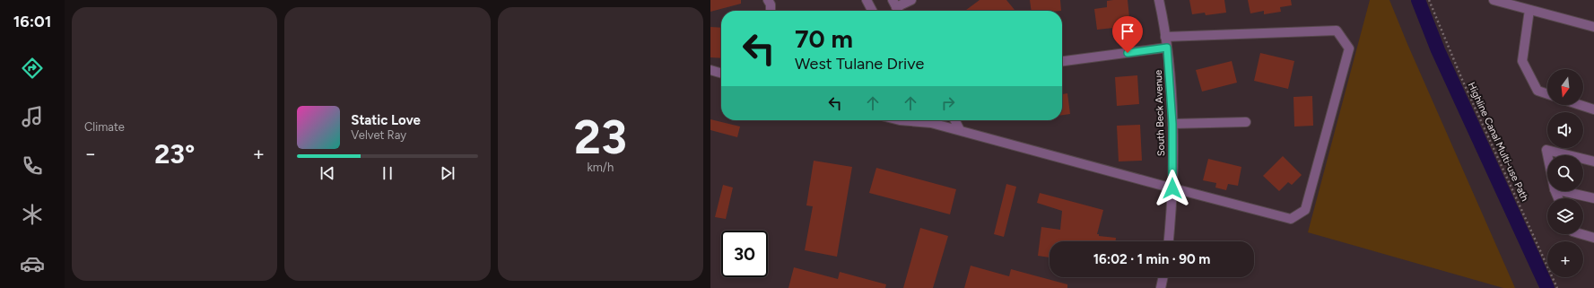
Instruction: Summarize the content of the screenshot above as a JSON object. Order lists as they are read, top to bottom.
{
  "streets": {
    "street": ["South Beck Avenue"],
    "path": ["Highline Canal Multi-use Path"]
  },
  "north": "bottom",
  "page": {
    "tabs": "16:01",
    "tile": [
      "Climate",
      ["23", "km/h"]
    ],
    "turn": ["70 m", "West Tulane Drive"],
    "map_buttons": "+",
    "song": ["Static Love", "Velvet Ray"],
    "heat": ["−", "23°", "+"],
    "limit": "30",
    "trip": "16:02 · 1 min · 90 m"
  }
}
